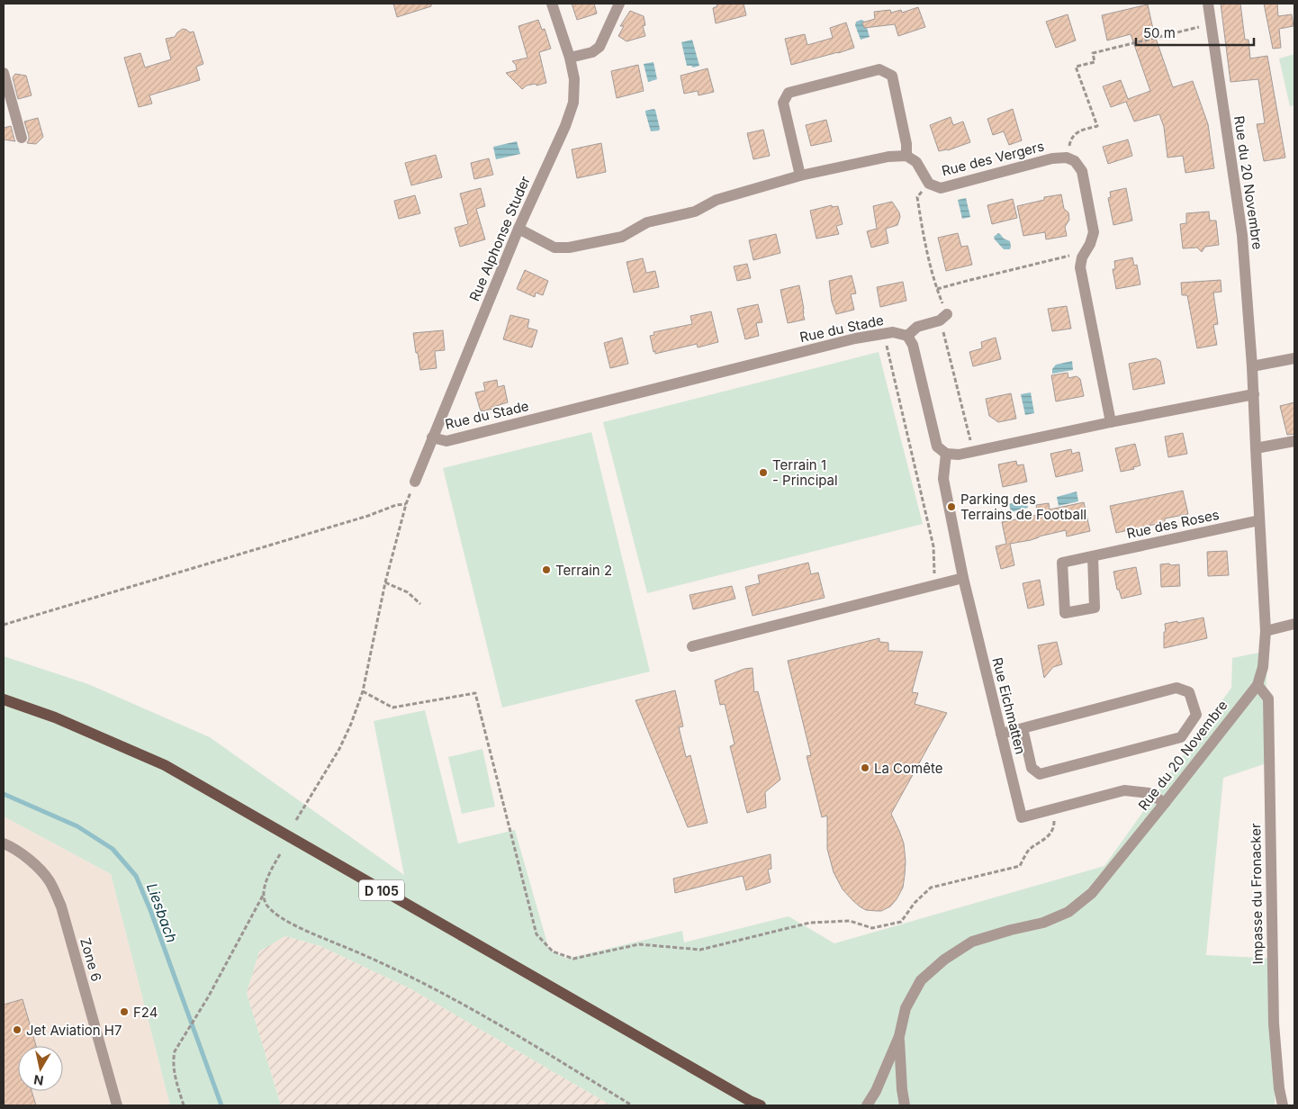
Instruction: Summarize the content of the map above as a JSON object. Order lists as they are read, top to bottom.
{
  "streets": {
    "main road": ["D 105"],
    "street": [
      "Rue des Vergers",
      "Rue du 20 Novembre",
      "Rue Alphonse Studer",
      "Rue du Stade",
      "Rue des Roses",
      "Rue Eichmatten",
      "Impasse du Fronacker",
      "Zone 6"
    ]
  },
  "crossings": [
    ["Rue du 20 Novembre", "Rue des Roses"],
    ["Rue du 20 Novembre", "Rue Eichmatten"],
    ["Rue du 20 Novembre", "Impasse du Fronacker"],
    ["Rue Alphonse Studer", "Rue du Stade"]
  ],
  "water": ["Liesbach"],
  "places": [
    "Terrain 1 - Principal",
    "Parking des Terrains de Football",
    "Terrain 2",
    "La Comête",
    "F24",
    "Jet Aviation H7"
  ],
  "scale_bar": "50 m",
  "north": "bottom"
}
